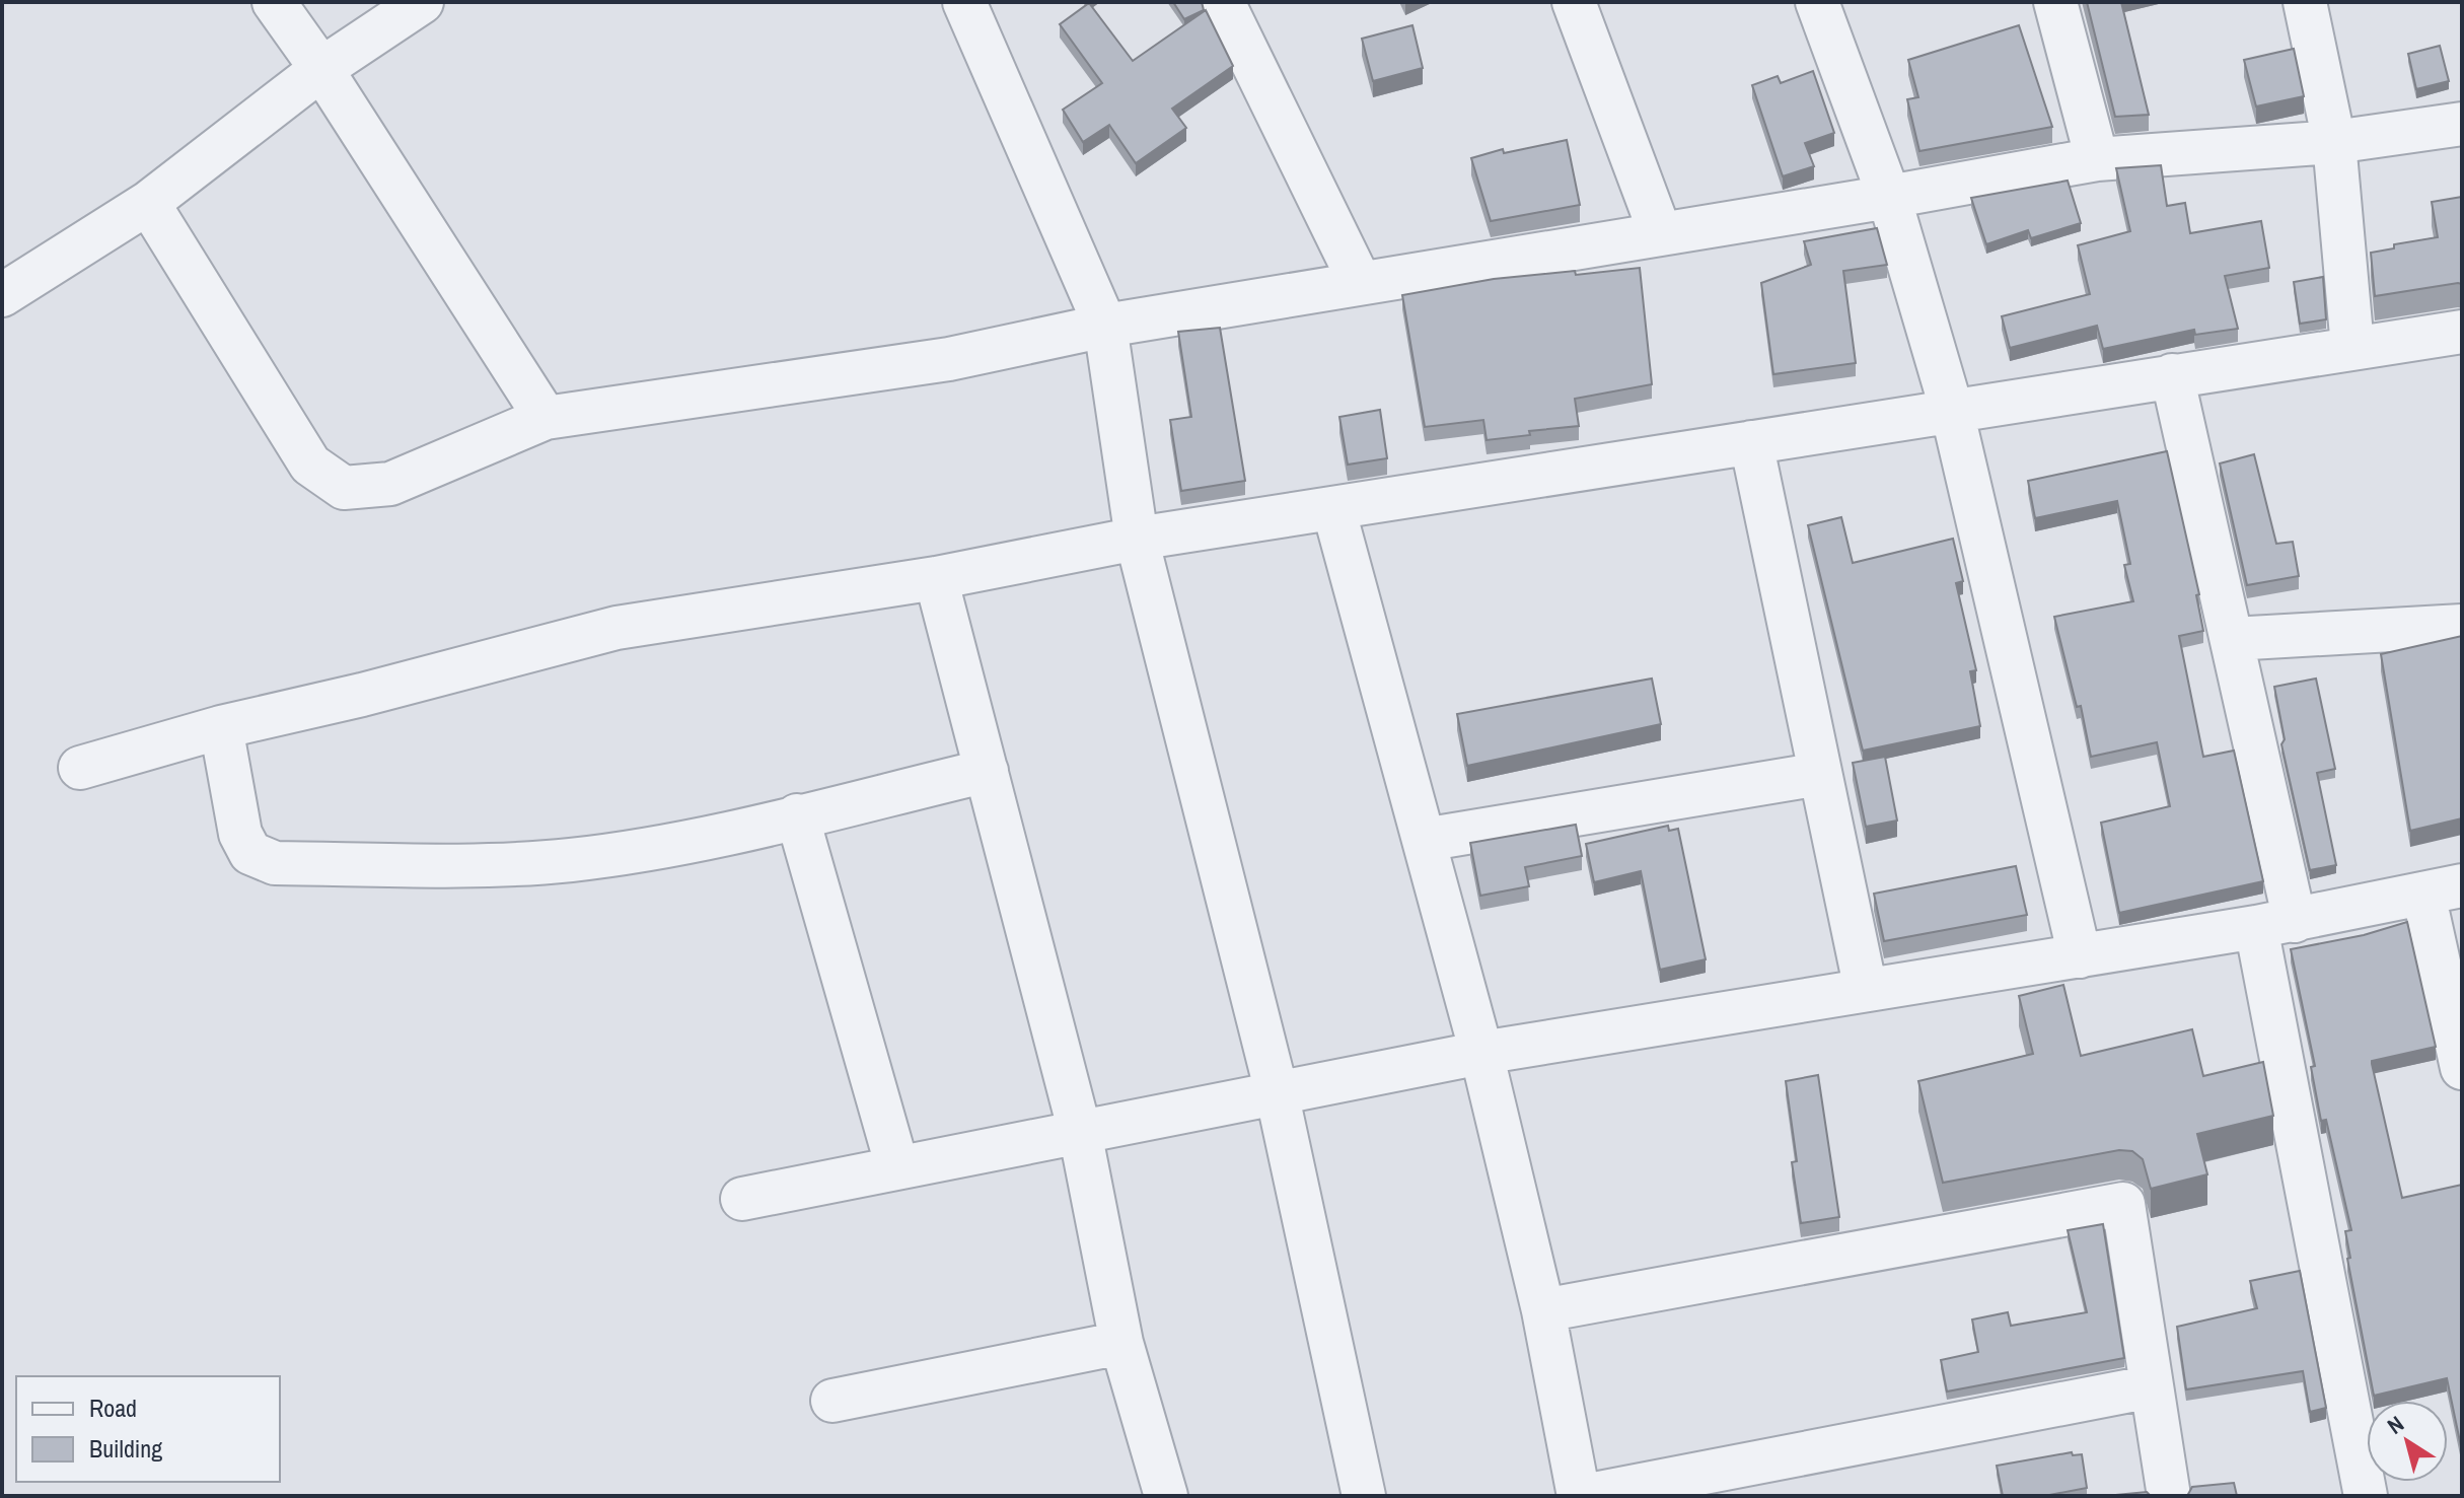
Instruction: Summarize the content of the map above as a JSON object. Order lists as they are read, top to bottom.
{
  "legend": ["Road", "Building"],
  "north": "top left"
}
